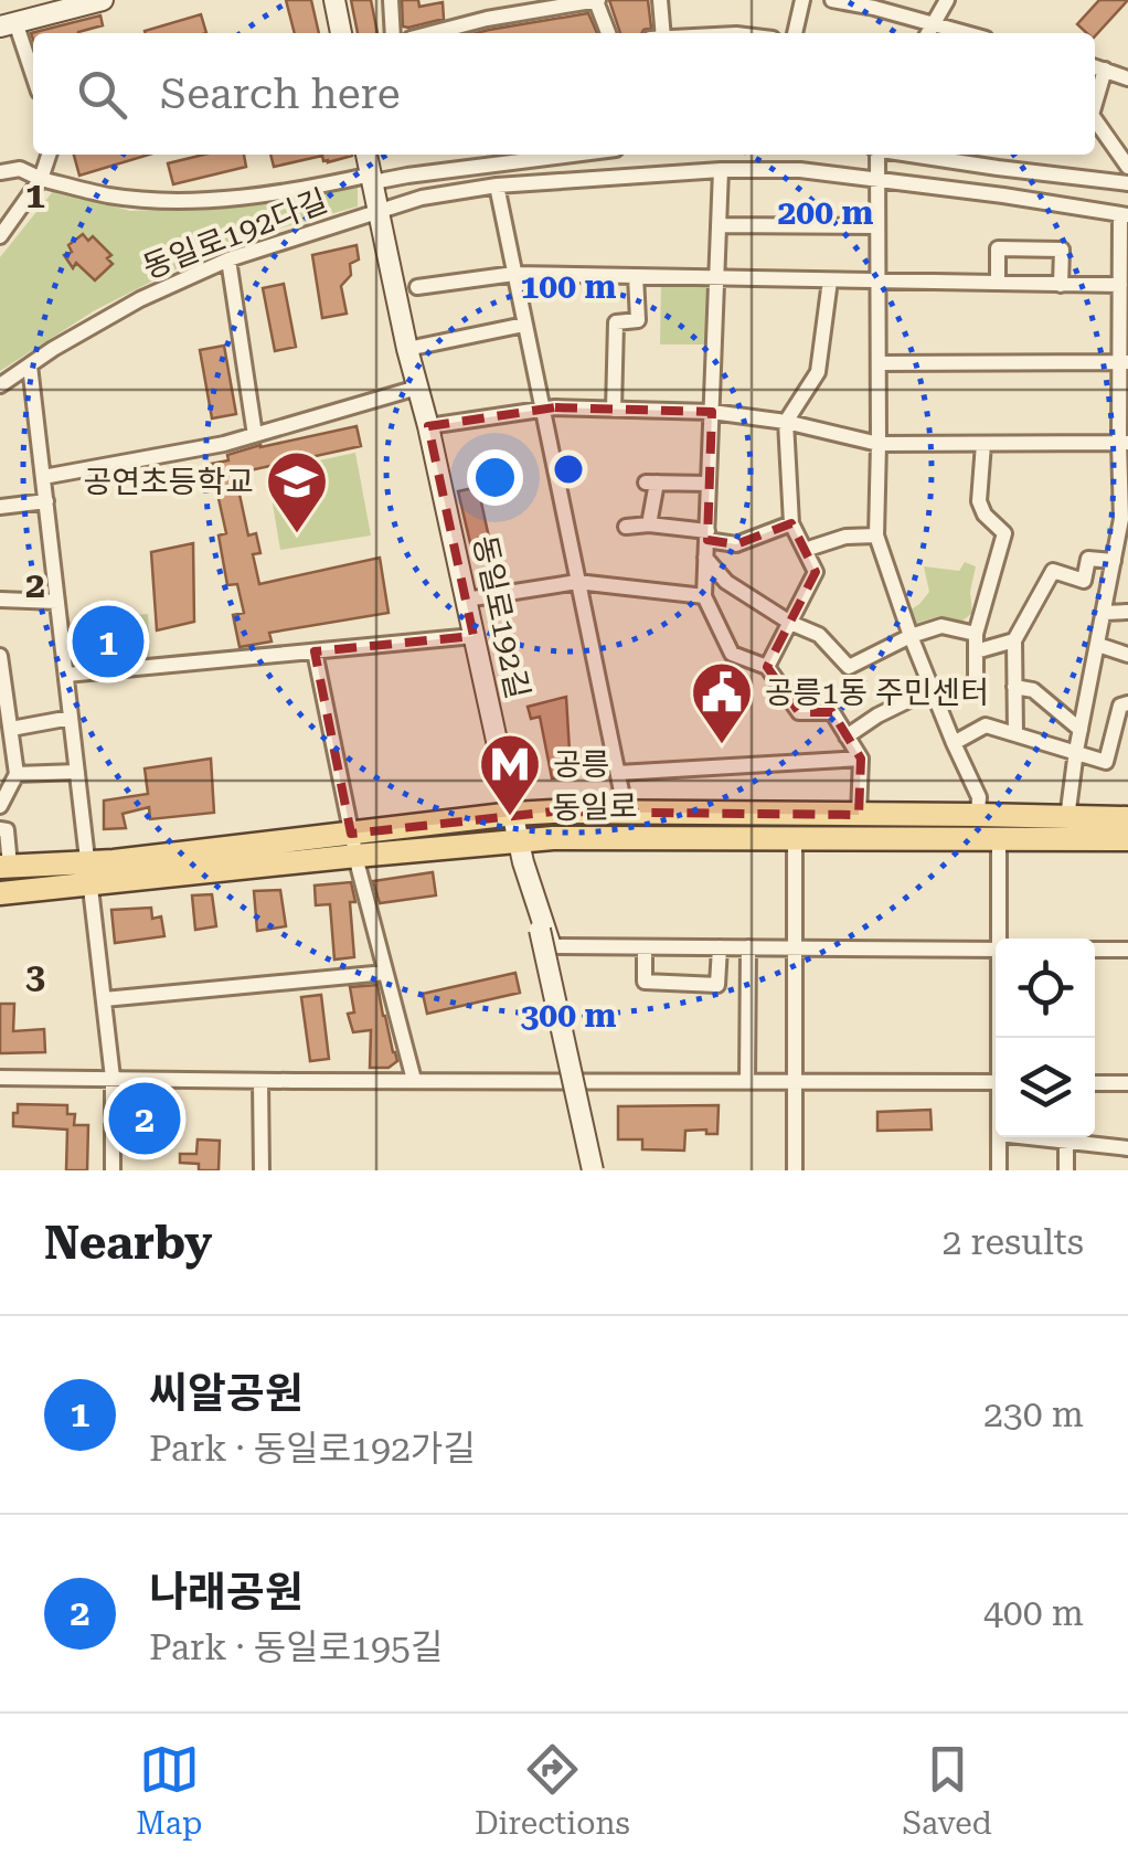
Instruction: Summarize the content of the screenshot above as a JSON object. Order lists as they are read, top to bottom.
{
  "streets": {
    "main road": ["동일로192길", "동일로"],
    "street": ["동일로192다길"]
  },
  "crossings": [
    ["동일로192다길", "동일로192길"],
    ["동일로192길", "동일로"]
  ],
  "places": {
    "school or university": ["공연초등학교"],
    "public building": ["공릉1동 주민센터"],
    "metro station": ["공릉"]
  },
  "page": {
    "search": "Search here",
    "pins": ["1", "2"],
    "heading": ["Nearby", "2 results"],
    "list": [
      {
        "mark": "1",
        "name": "씨알공원",
        "note": "Park · 동일로192가길",
        "value": "230 m"
      },
      {
        "mark": "2",
        "name": "나래공원",
        "note": "Park · 동일로195길",
        "value": "400 m"
      }
    ],
    "nav": ["Map", "Directions", "Saved"]
  },
  "grid": {
    "rows": ["1", "2", "3"]
  },
  "rings": ["200 m", "100 m", "300 m"]
}
